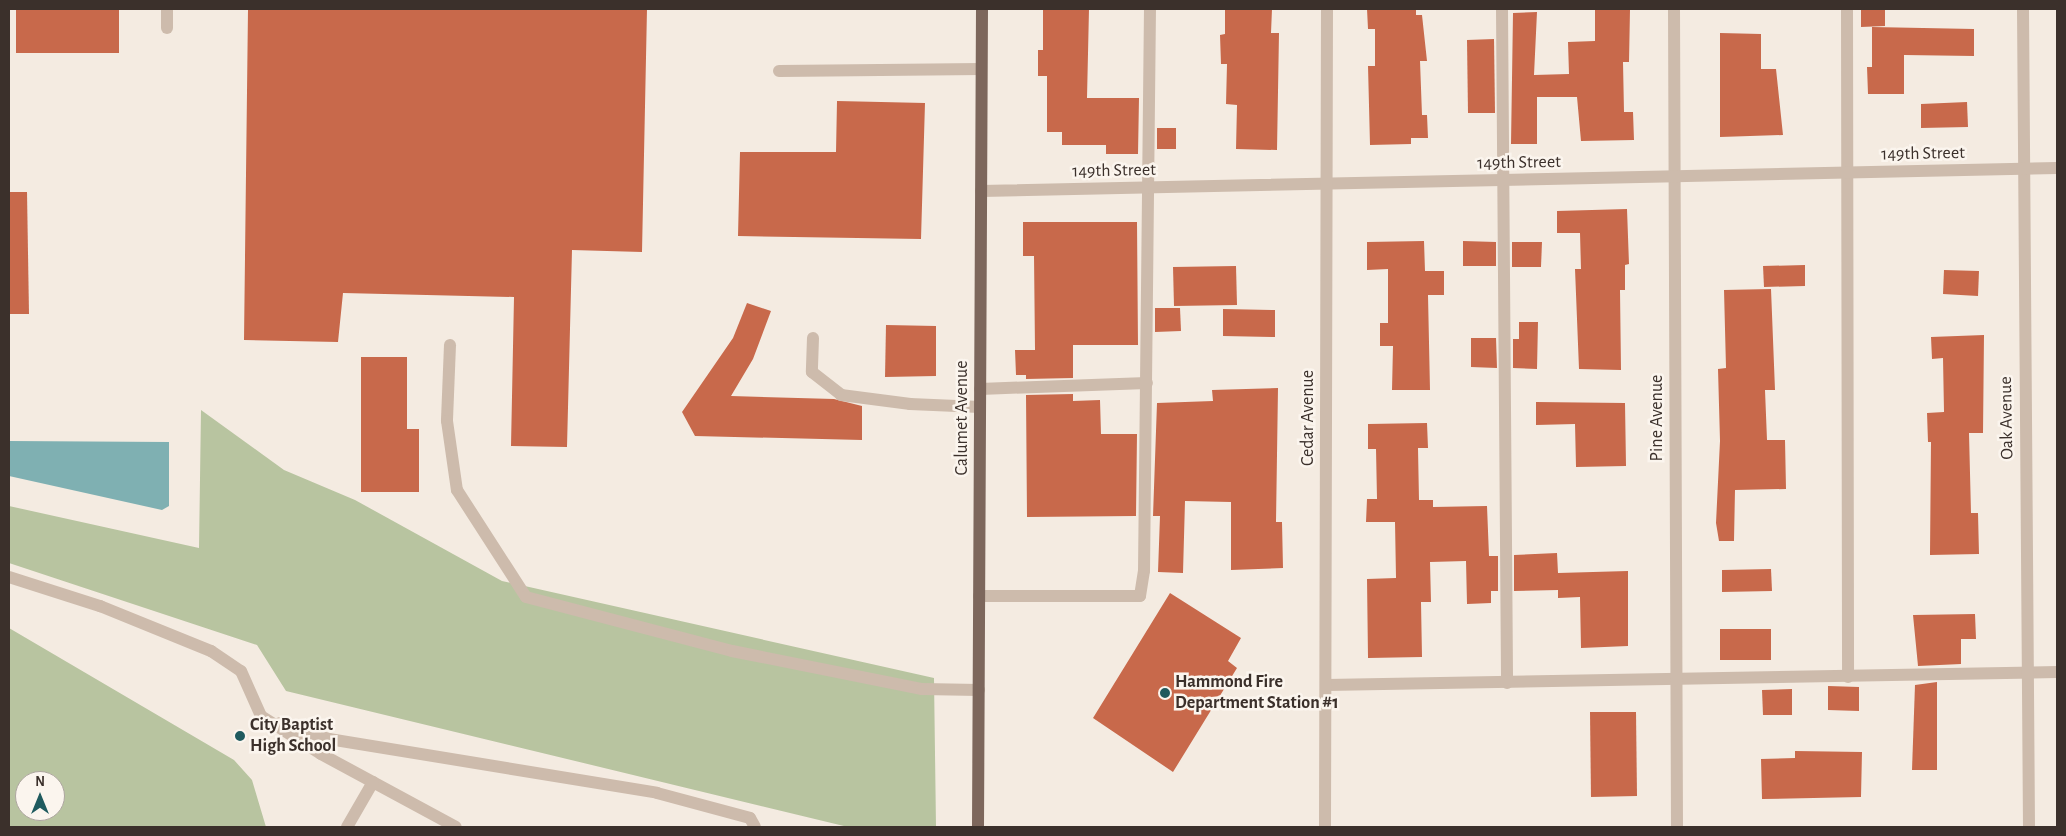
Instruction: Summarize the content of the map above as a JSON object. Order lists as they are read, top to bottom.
{
  "streets": {
    "main road": ["Calumet Avenue"],
    "street": [
      "149th Street",
      "Cedar Avenue",
      "Pine Avenue",
      "Oak Avenue"
    ]
  },
  "crossings": [
    ["149th Street", "Calumet Avenue"],
    ["149th Street", "Cedar Avenue"],
    ["149th Street", "Pine Avenue"],
    ["149th Street", "Oak Avenue"]
  ],
  "places": ["Hammond Fire Department Station #1", "City Baptist High School"],
  "north": "top"
}
